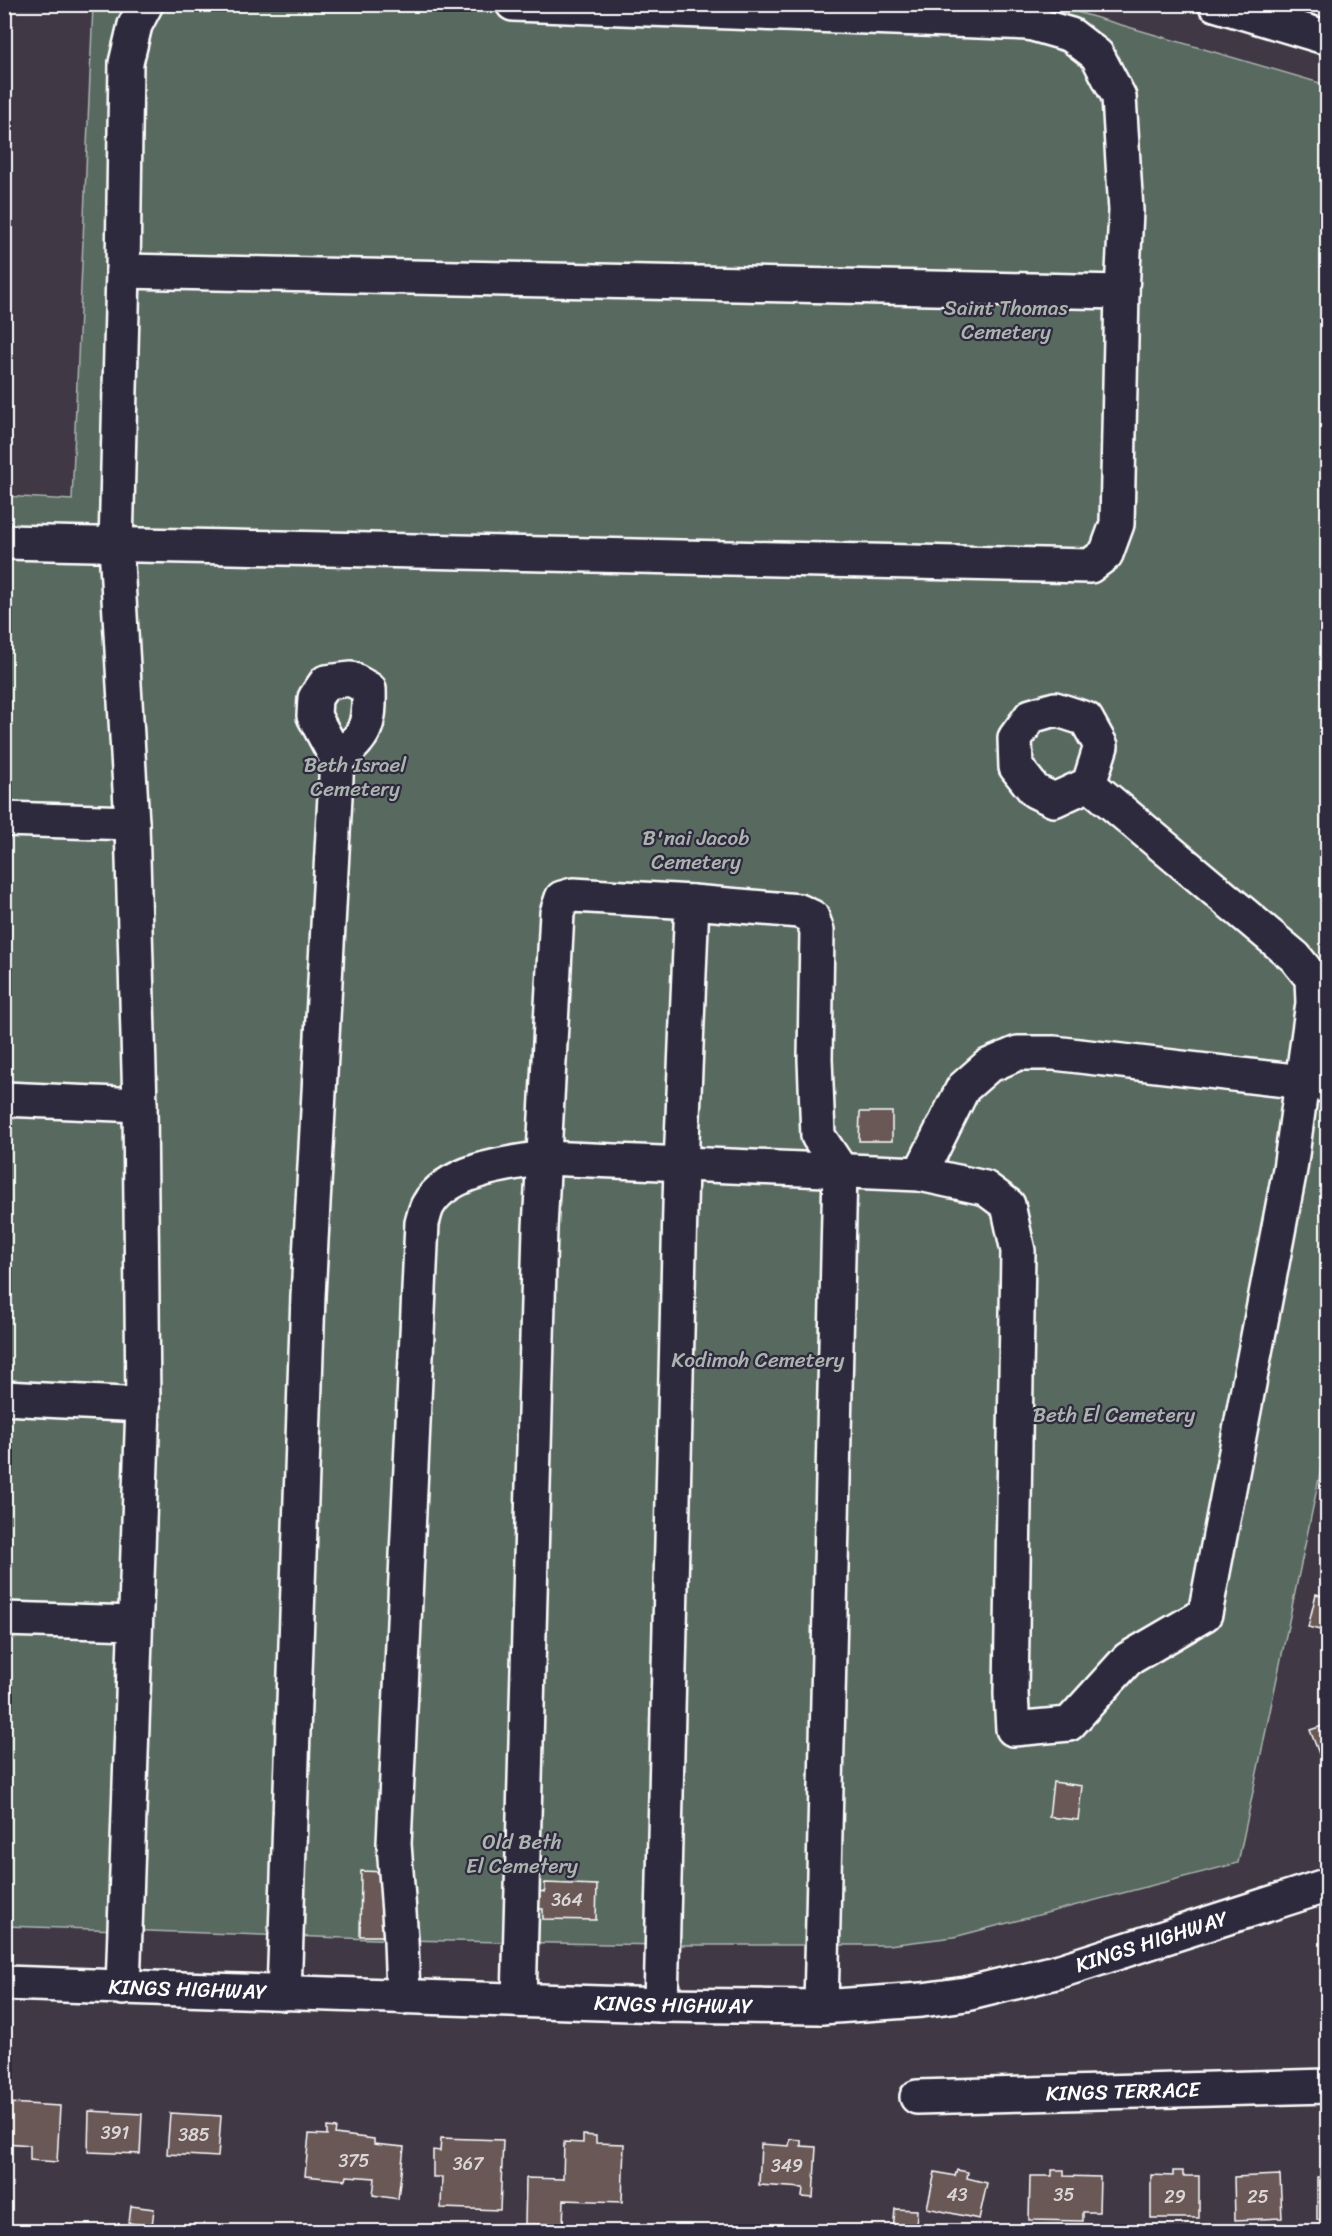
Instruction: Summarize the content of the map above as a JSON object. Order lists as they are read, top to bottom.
{
  "streets": {
    "main road": ["KINGS HIGHWAY", "KINGS TERRACE"]
  },
  "parks": [
    "Saint Thomas Cemetery",
    "Beth Israel Cemetery",
    "B'nai Jacob Cemetery",
    "Kodimoh Cemetery",
    "Beth El Cemetery",
    "Old Beth El Cemetery"
  ],
  "house_numbers": [
    "364",
    "391",
    "385",
    "375",
    "367",
    "349",
    "43",
    "35",
    "29",
    "25"
  ]
}
